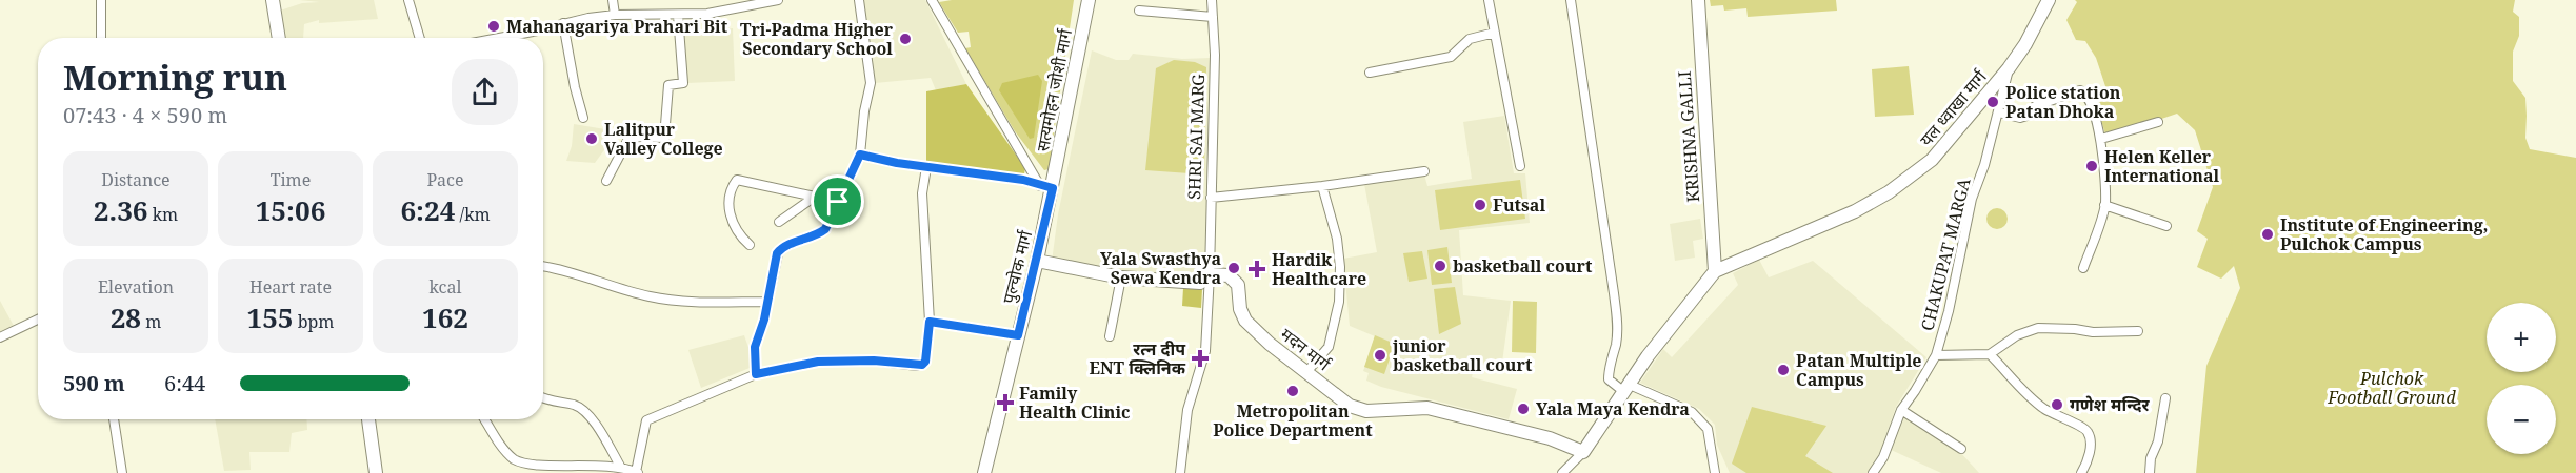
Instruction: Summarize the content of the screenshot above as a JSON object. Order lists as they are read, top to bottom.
{
  "streets": {
    "street": [
      "सत्यमोहन जोशी मार्ग",
      "यल ध्वाखा मार्ग",
      "SHRI SAI MARG",
      "KRISHNA GALLI",
      "CHAKUPAT MARGA",
      "पुल्चोक मार्ग",
      "मदन मार्ग"
    ]
  },
  "crossings": [
    ["सत्यमोहन जोशी मार्ग", "पुल्चोक मार्ग"],
    ["यल ध्वाखा मार्ग", "KRISHNA GALLI"],
    ["यल ध्वाखा मार्ग", "CHAKUPAT MARGA"],
    ["SHRI SAI MARG", "मदन मार्ग"]
  ],
  "parks": ["Pulchok Football Ground"],
  "places": {
    "other": [
      "Mahanagariya Prahari Bit",
      "Tri-Padma Higher Secondary School",
      "Police station Patan Dhoka",
      "Lalitpur Valley College",
      "Helen Keller International",
      "Futsal",
      "Institute of Engineering, Pulchok Campus",
      "basketball court",
      "Yala Swasthya Sewa Kendra",
      "junior basketball court",
      "Patan Multiple Campus",
      "Metropolitan Police Department",
      "गणेश मन्दिर",
      "Yala Maya Kendra"
    ],
    "health": ["Hardik Healthcare", "रत्न दीप ENT क्लिनिक", "Family Health Clinic"]
  },
  "page": {
    "heading": ["Morning run", "07:43 · 4 × 590 m"],
    "stats": [
      ["Distance", "2.36 km"],
      ["Time", "15:06"],
      ["Pace", "6:24 /km"],
      ["Elevation", "28 m"],
      ["Heart rate", "155 bpm"],
      ["kcal", "162"]
    ],
    "map_buttons": ["+", "−"],
    "list": [
      {
        "name": "590 m",
        "note": "6:44"
      }
    ]
  }
}
